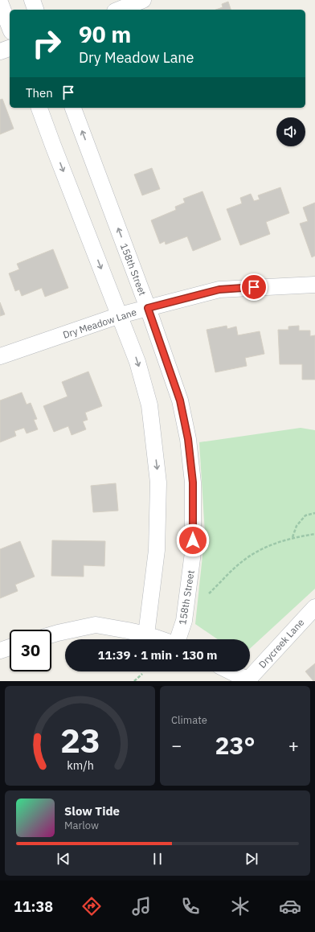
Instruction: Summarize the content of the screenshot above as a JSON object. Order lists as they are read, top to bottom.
{
  "streets": {
    "street": ["158th Street", "Dry Meadow Lane", "Drycreek Lane"]
  },
  "crossings": [
    ["158th Street", "Dry Meadow Lane"]
  ],
  "page": {
    "turn": ["90 m", "Dry Meadow Lane"],
    "then": "Then",
    "limit": "30",
    "trip": "11:39 · 1 min · 130 m",
    "tile": "Climate",
    "heat": ["−", "23°", "+"],
    "song": ["Slow Tide", "Marlow"],
    "tabs": "11:38",
    "gauge": ["23", "km/h"]
  }
}
